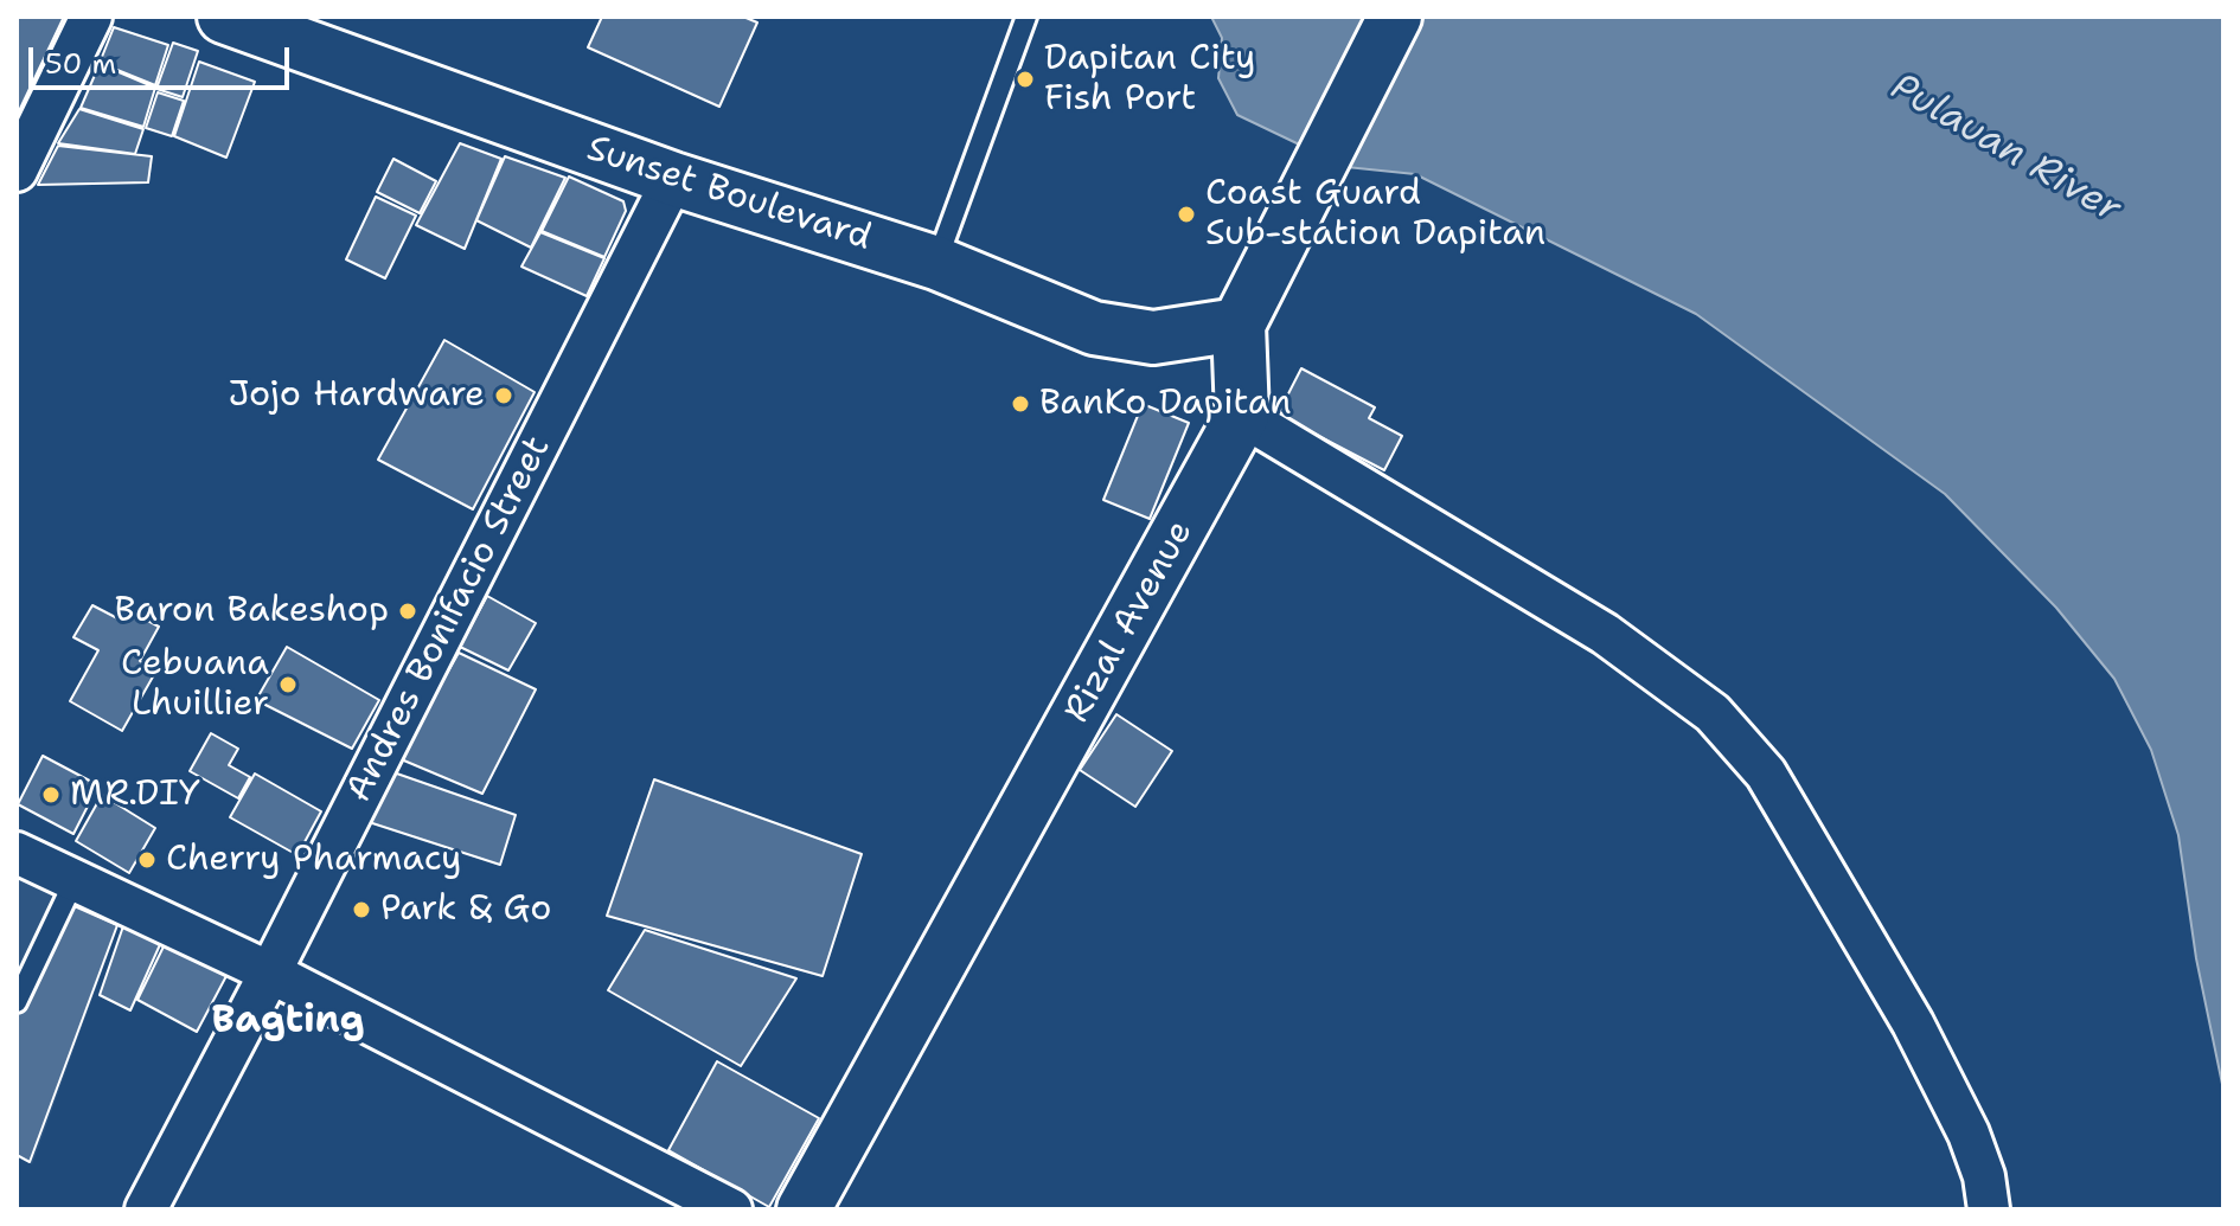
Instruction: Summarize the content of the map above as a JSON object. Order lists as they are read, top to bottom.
{
  "streets": {
    "main road": ["Sunset Boulevard", "Rizal Avenue"],
    "street": ["Andres Bonifacio Street"]
  },
  "crossings": [
    ["Sunset Boulevard", "Andres Bonifacio Street"]
  ],
  "districts": ["Bagting"],
  "water": ["Pulauan River"],
  "places": [
    "Dapitan City Fish Port",
    "Coast Guard Sub-station Dapitan",
    "Jojo Hardware",
    "BanKo Dapitan",
    "Baron Bakeshop",
    "Cebuana Lhuillier",
    "MR.DIY",
    "Cherry Pharmacy",
    "Park & Go"
  ],
  "scale_bar": "50 m"
}
